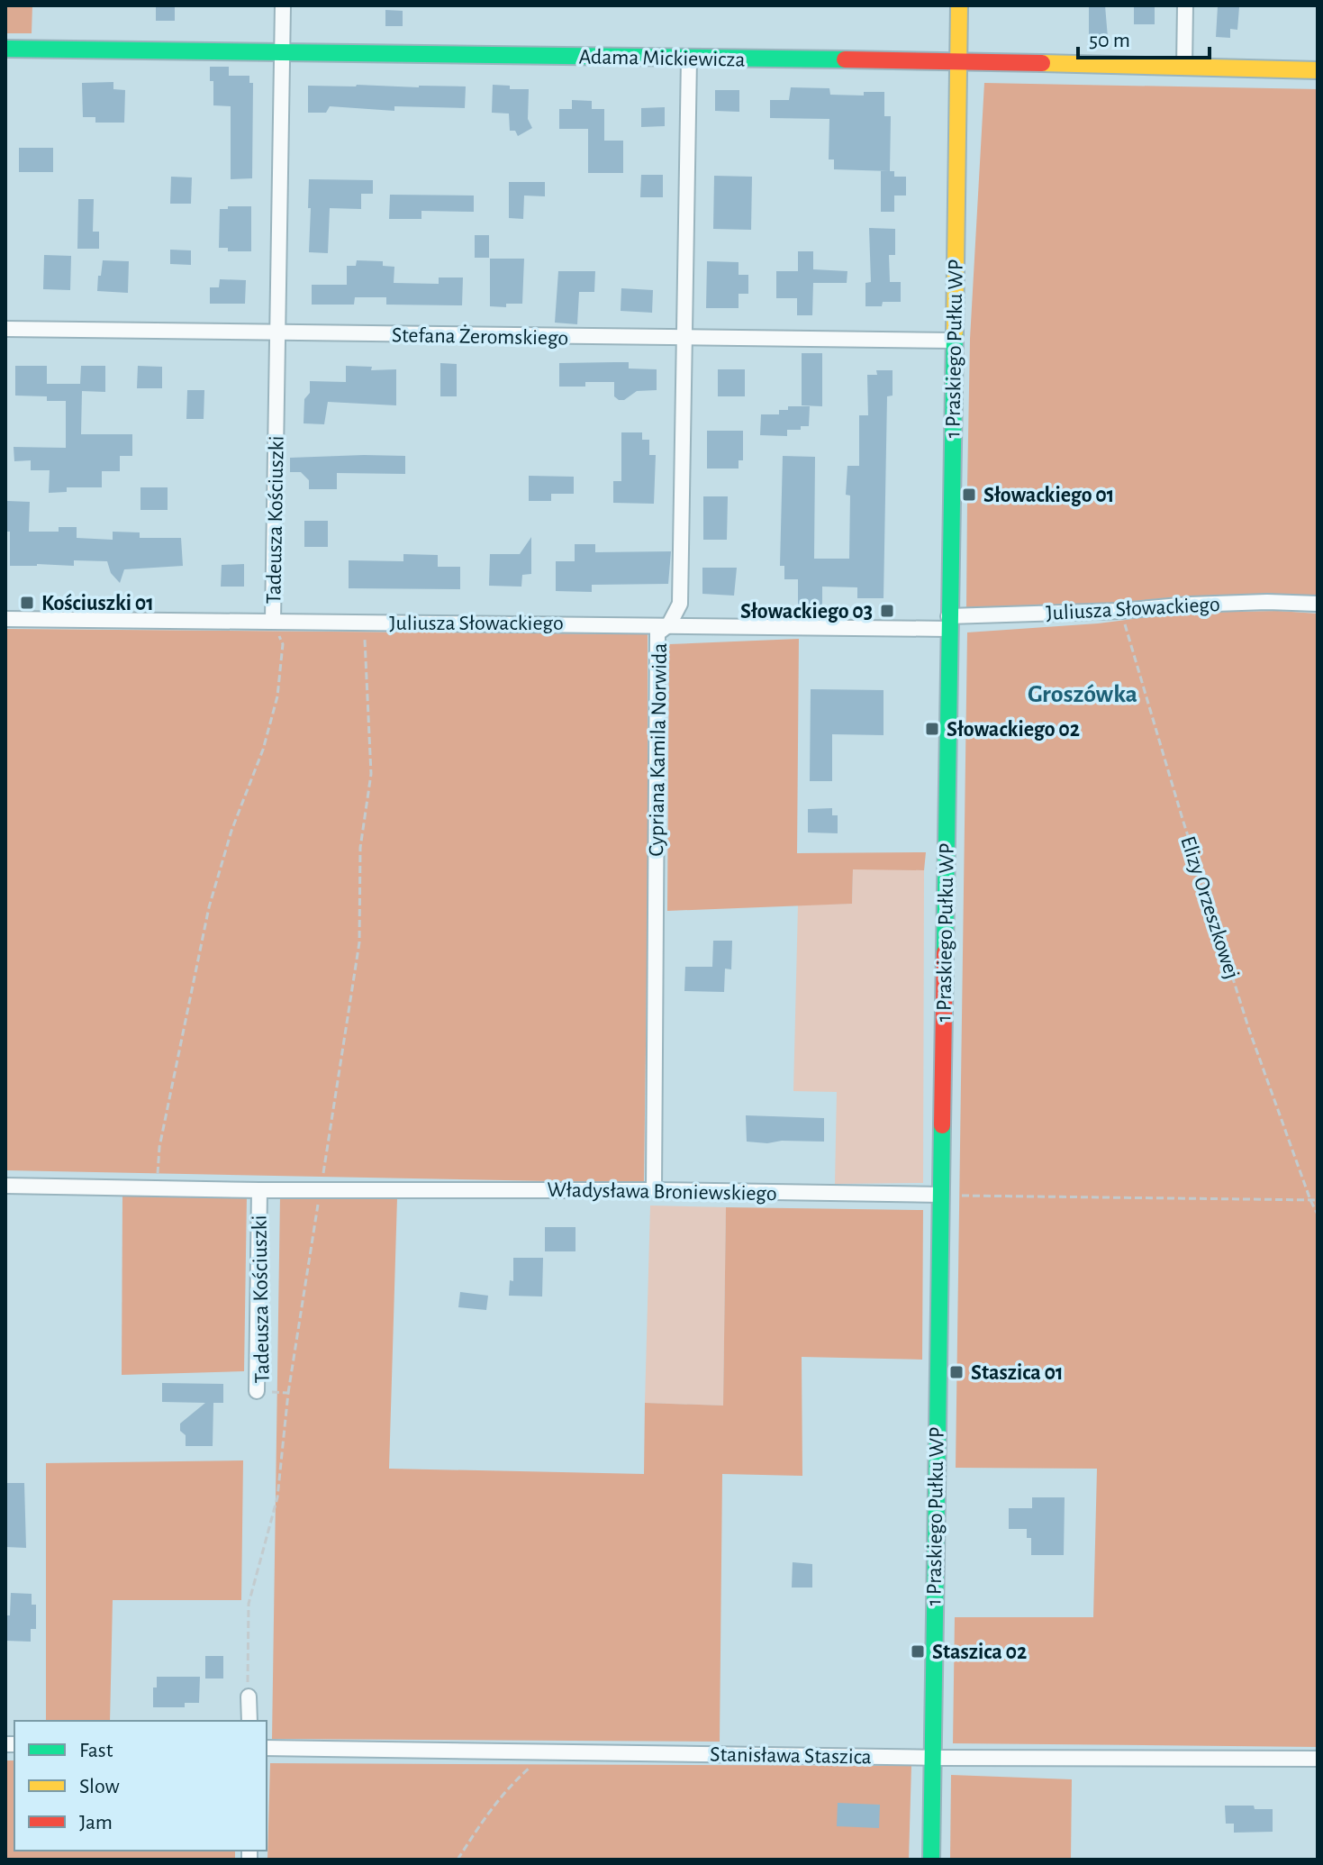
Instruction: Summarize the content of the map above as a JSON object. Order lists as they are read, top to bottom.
{
  "streets": {
    "street": [
      "Adama Mickiewicza",
      "Stefana Żeromskiego",
      "1 Praskiego Pułku WP",
      "Tadeusza Kościuszki",
      "Juliusza Słowackiego",
      "Cypriana Kamila Norwida",
      "Władysława Broniewskiego",
      "Stanisława Staszica"
    ],
    "path": ["Elizy Orzeszkowej"]
  },
  "crossings": [
    ["Adama Mickiewicza", "1 Praskiego Pułku WP"],
    ["Adama Mickiewicza", "Tadeusza Kościuszki"],
    ["Adama Mickiewicza", "Cypriana Kamila Norwida"],
    ["Stefana Żeromskiego", "1 Praskiego Pułku WP"],
    ["Stefana Żeromskiego", "Tadeusza Kościuszki"],
    ["Stefana Żeromskiego", "Cypriana Kamila Norwida"],
    ["1 Praskiego Pułku WP", "Juliusza Słowackiego"],
    ["1 Praskiego Pułku WP", "Władysława Broniewskiego"],
    ["1 Praskiego Pułku WP", "Stanisława Staszica"],
    ["Tadeusza Kościuszki", "Juliusza Słowackiego"],
    ["Tadeusza Kościuszki", "Władysława Broniewskiego"],
    ["Juliusza Słowackiego", "Cypriana Kamila Norwida"],
    ["Juliusza Słowackiego", "Elizy Orzeszkowej"],
    ["Cypriana Kamila Norwida", "Władysława Broniewskiego"]
  ],
  "districts": ["Groszówka"],
  "places": {
    "transit": [
      "Słowackiego 01",
      "Kościuszki 01",
      "Słowackiego 03",
      "Słowackiego 02",
      "Staszica 01",
      "Staszica 02"
    ]
  },
  "legend": ["Fast", "Slow", "Jam"],
  "scale_bar": "50 m"
}
